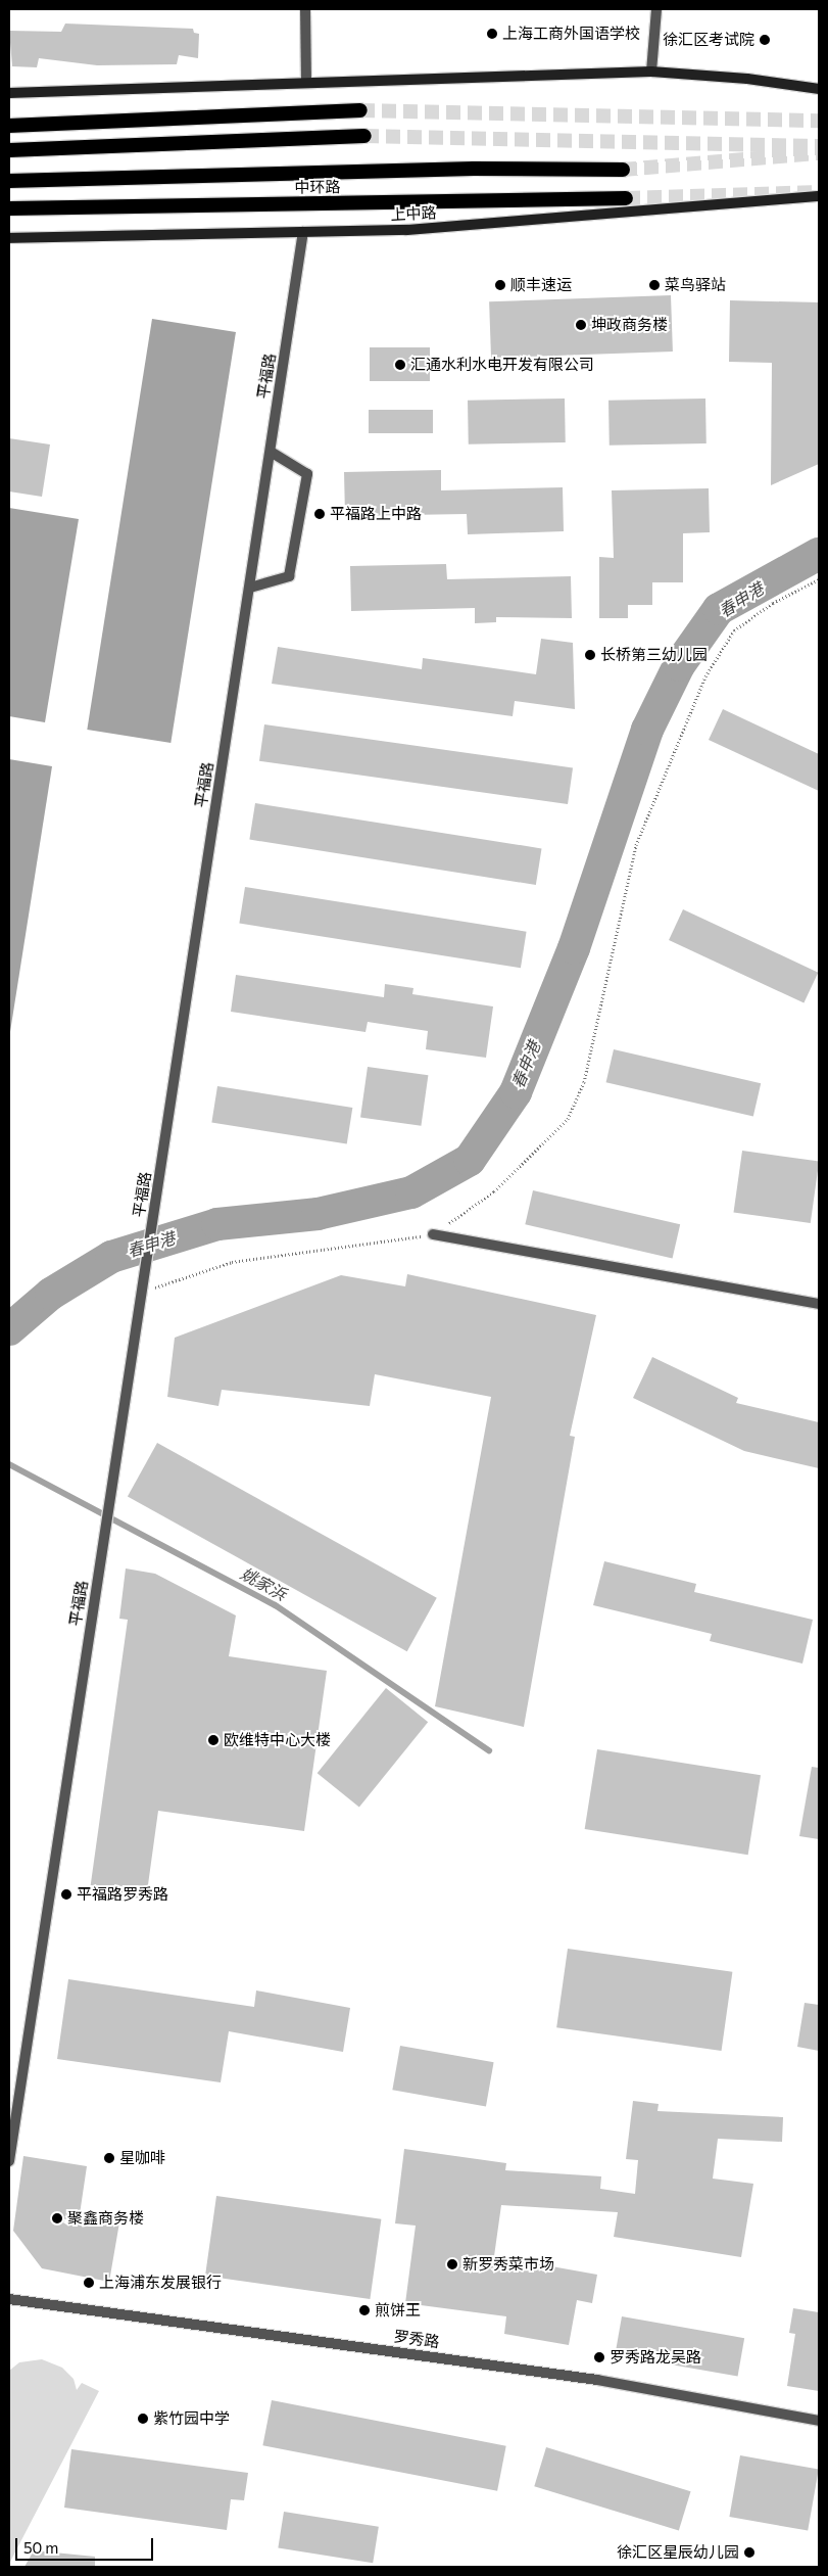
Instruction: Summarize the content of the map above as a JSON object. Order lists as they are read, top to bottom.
{
  "streets": {
    "highway": ["中环路"],
    "main road": ["上中路"],
    "street": ["平福路", "罗秀路"]
  },
  "crossings": [
    ["上中路", "平福路"]
  ],
  "water": ["春申港", "姚家浜"],
  "places": [
    "上海工商外国语学校",
    "徐汇区考试院",
    "顺丰速运",
    "菜鸟驿站",
    "坤政商务楼",
    "汇通水利水电开发有限公司",
    "平福路上中路",
    "长桥第三幼儿园",
    "欧维特中心大楼",
    "平福路罗秀路",
    "星咖啡",
    "聚鑫商务楼",
    "新罗秀菜市场",
    "上海浦东发展银行",
    "煎饼王",
    "罗秀路龙吴路",
    "紫竹园中学",
    "徐汇区星辰幼儿园"
  ],
  "scale_bar": "50 m"
}
